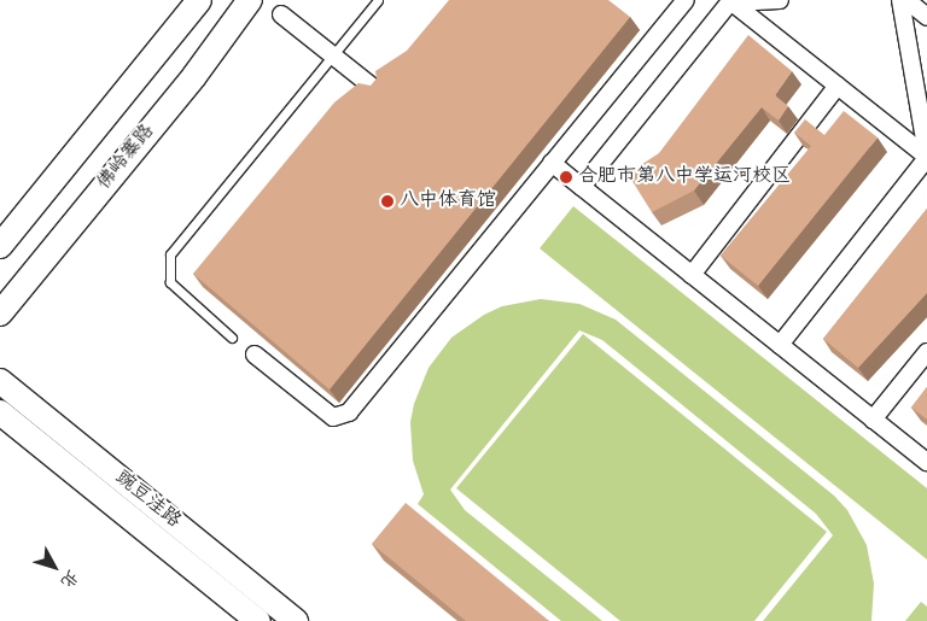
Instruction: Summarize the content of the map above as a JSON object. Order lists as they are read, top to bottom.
{
  "streets": {
    "main road": ["佛岭寨路", "豌豆洼路"]
  },
  "places": ["合肥市第八中学运河校区", "八中体育馆"],
  "north": "bottom right"
}
